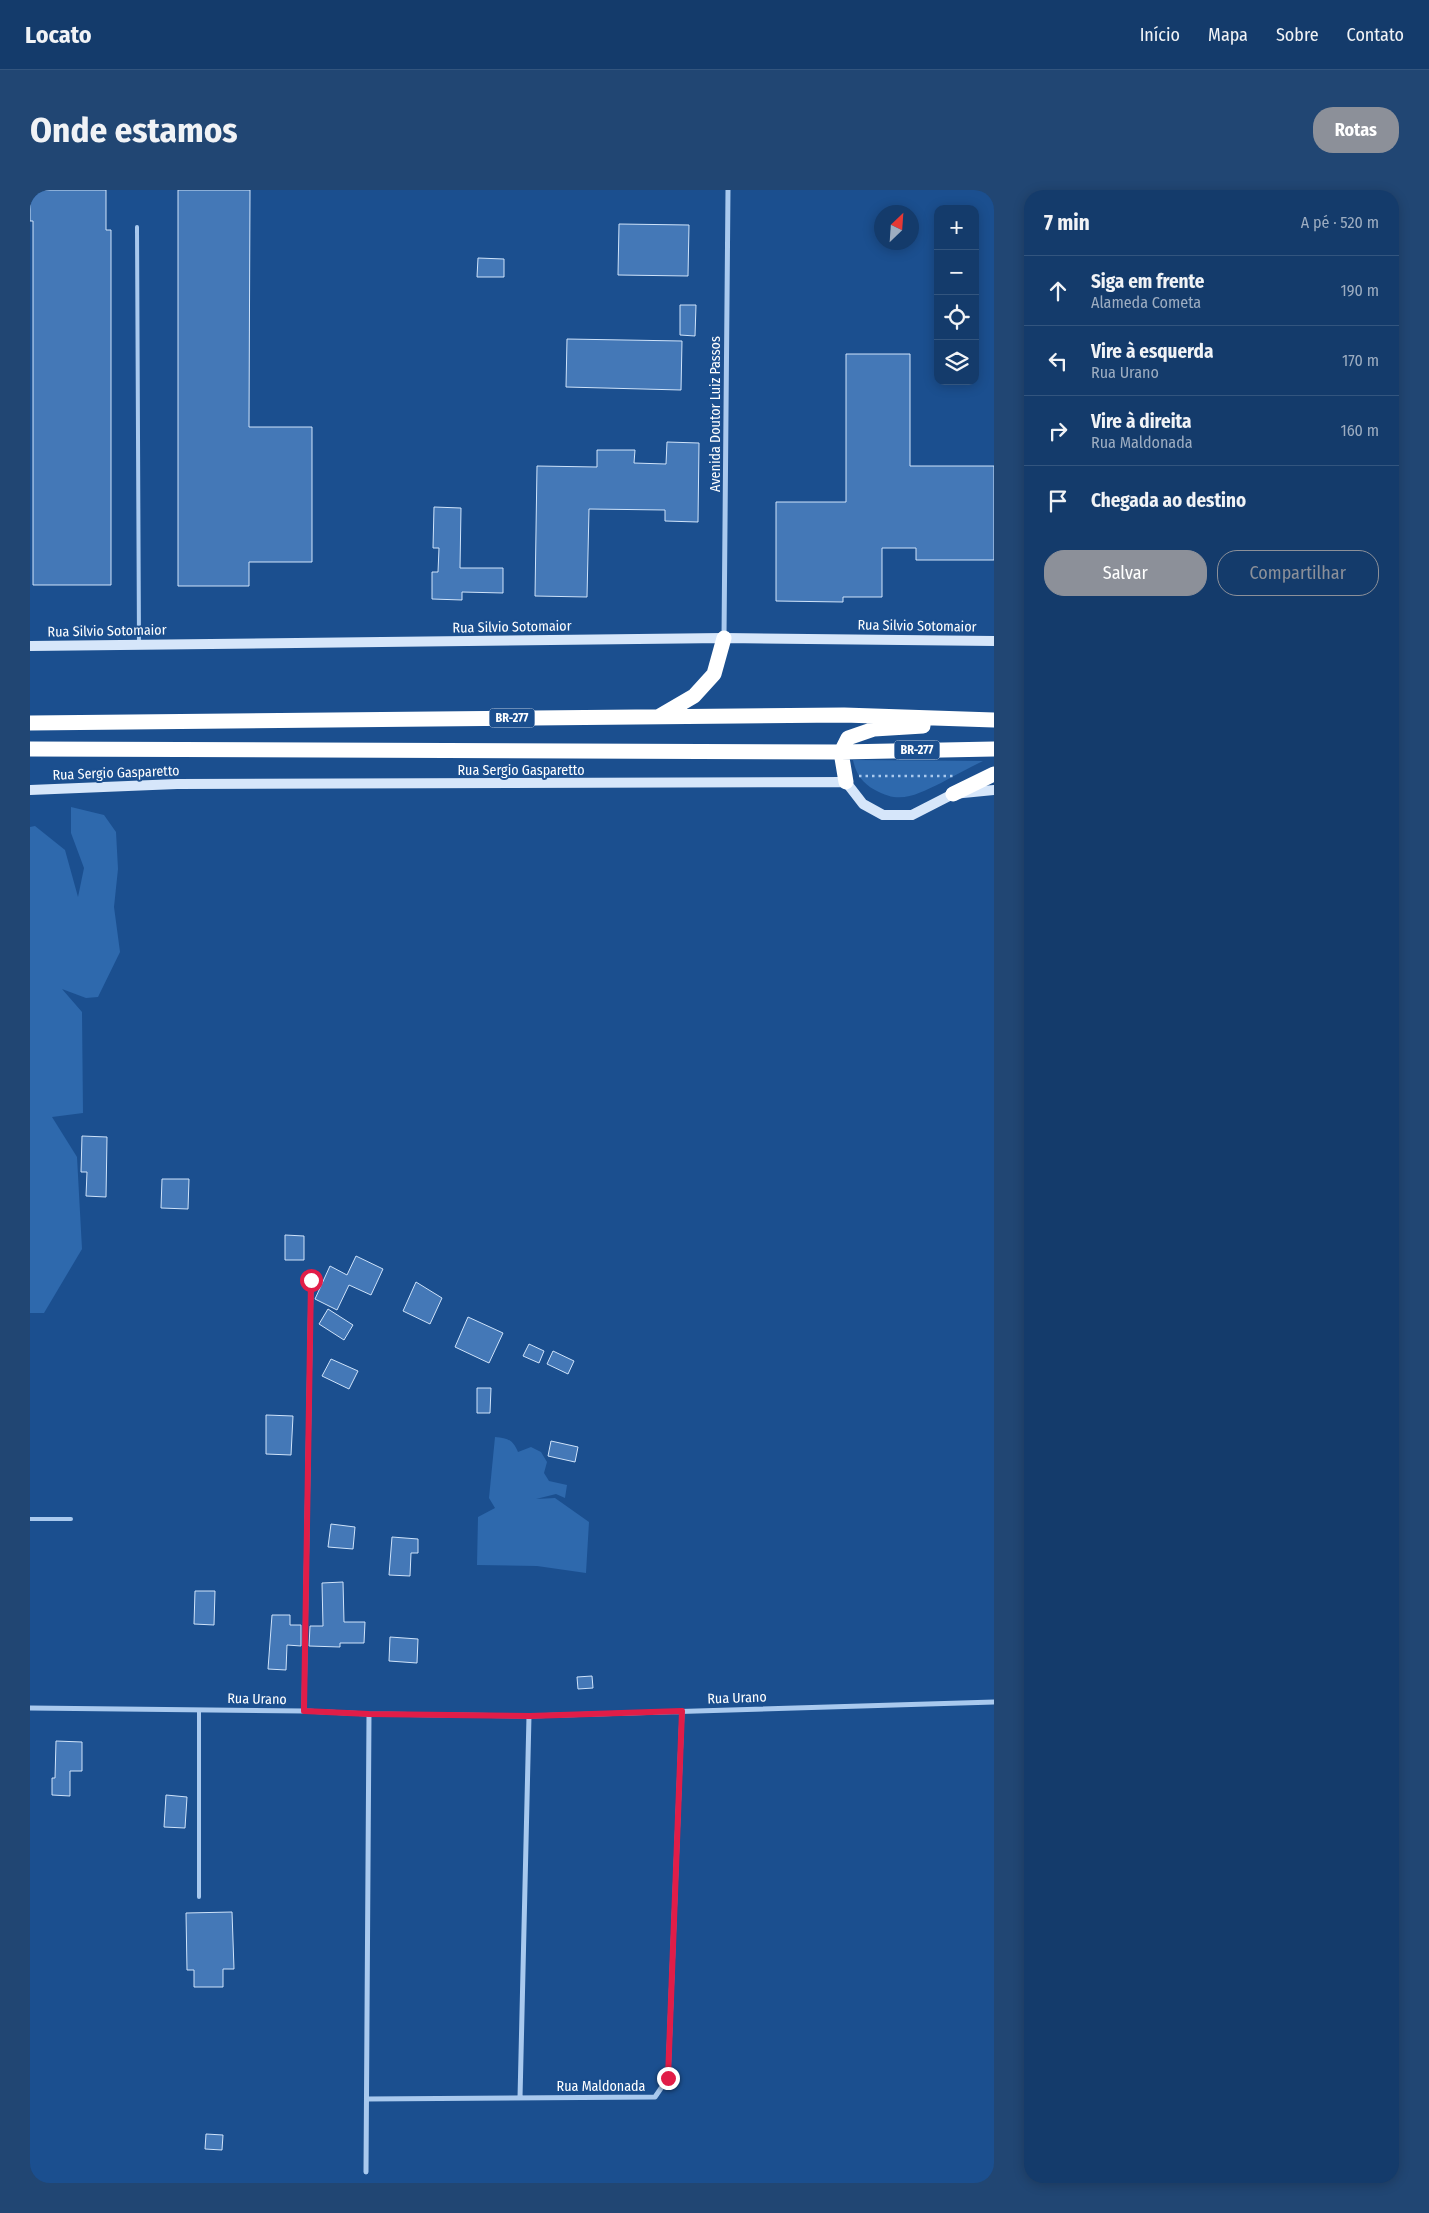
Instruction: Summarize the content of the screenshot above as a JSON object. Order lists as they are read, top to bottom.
{
  "streets": {
    "highway": ["BR-277"],
    "street": [
      "Avenida Doutor Luiz Passos",
      "Rua Silvio Sotomaior",
      "Rua Sergio Gasparetto",
      "Rua Urano",
      "Rua Maldonada"
    ]
  },
  "crossings": [
    ["Avenida Doutor Luiz Passos", "Rua Silvio Sotomaior"],
    ["Rua Urano", "Rua Maldonada"]
  ],
  "north": "top right",
  "page": {
    "header": "Locato",
    "nav": [
      "Início",
      "Mapa",
      "Sobre",
      "Contato"
    ],
    "buttons": [
      "Rotas",
      ["Salvar", "Compartilhar"]
    ],
    "title": "Onde estamos",
    "heading": ["7 min", "A pé · 520 m"],
    "map_buttons": ["+", "−"],
    "list": [
      ["Siga em frente", "Alameda Cometa", "190 m"],
      ["Vire à esquerda", "Rua Urano", "170 m"],
      ["Vire à direita", "Rua Maldonada", "160 m"],
      "Chegada ao destino"
    ]
  }
}
